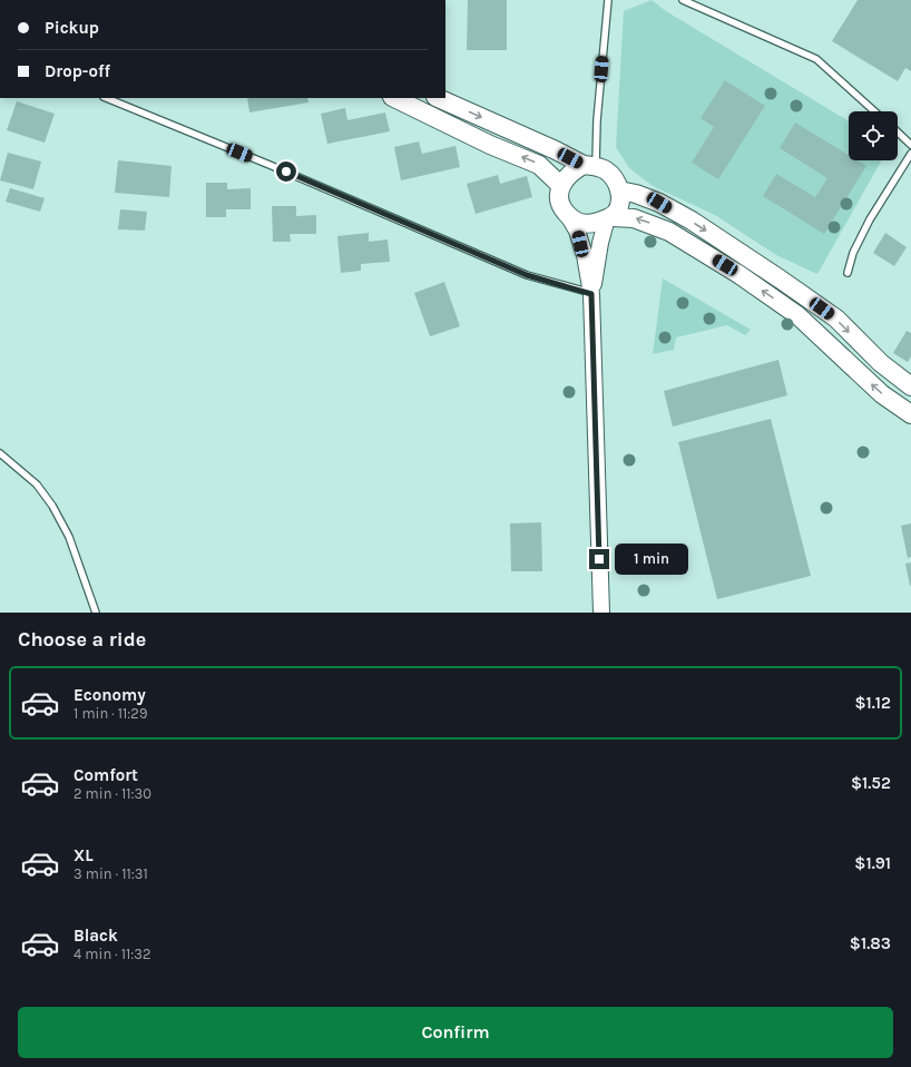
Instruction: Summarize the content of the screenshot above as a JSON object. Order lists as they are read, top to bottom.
{
  "page": {
    "banner": ["Pickup", "Drop-off"],
    "bubble": "1 min",
    "heading": "Choose a ride",
    "list": [
      {
        "name": "Economy",
        "note": "1 min · 11:29",
        "value": "$1.12"
      },
      {
        "name": "Comfort",
        "note": "2 min · 11:30",
        "value": "$1.52"
      },
      {
        "name": "XL",
        "note": "3 min · 11:31",
        "value": "$1.91"
      },
      {
        "name": "Black",
        "note": "4 min · 11:32",
        "value": "$1.83"
      }
    ],
    "buttons": "Confirm"
  }
}
